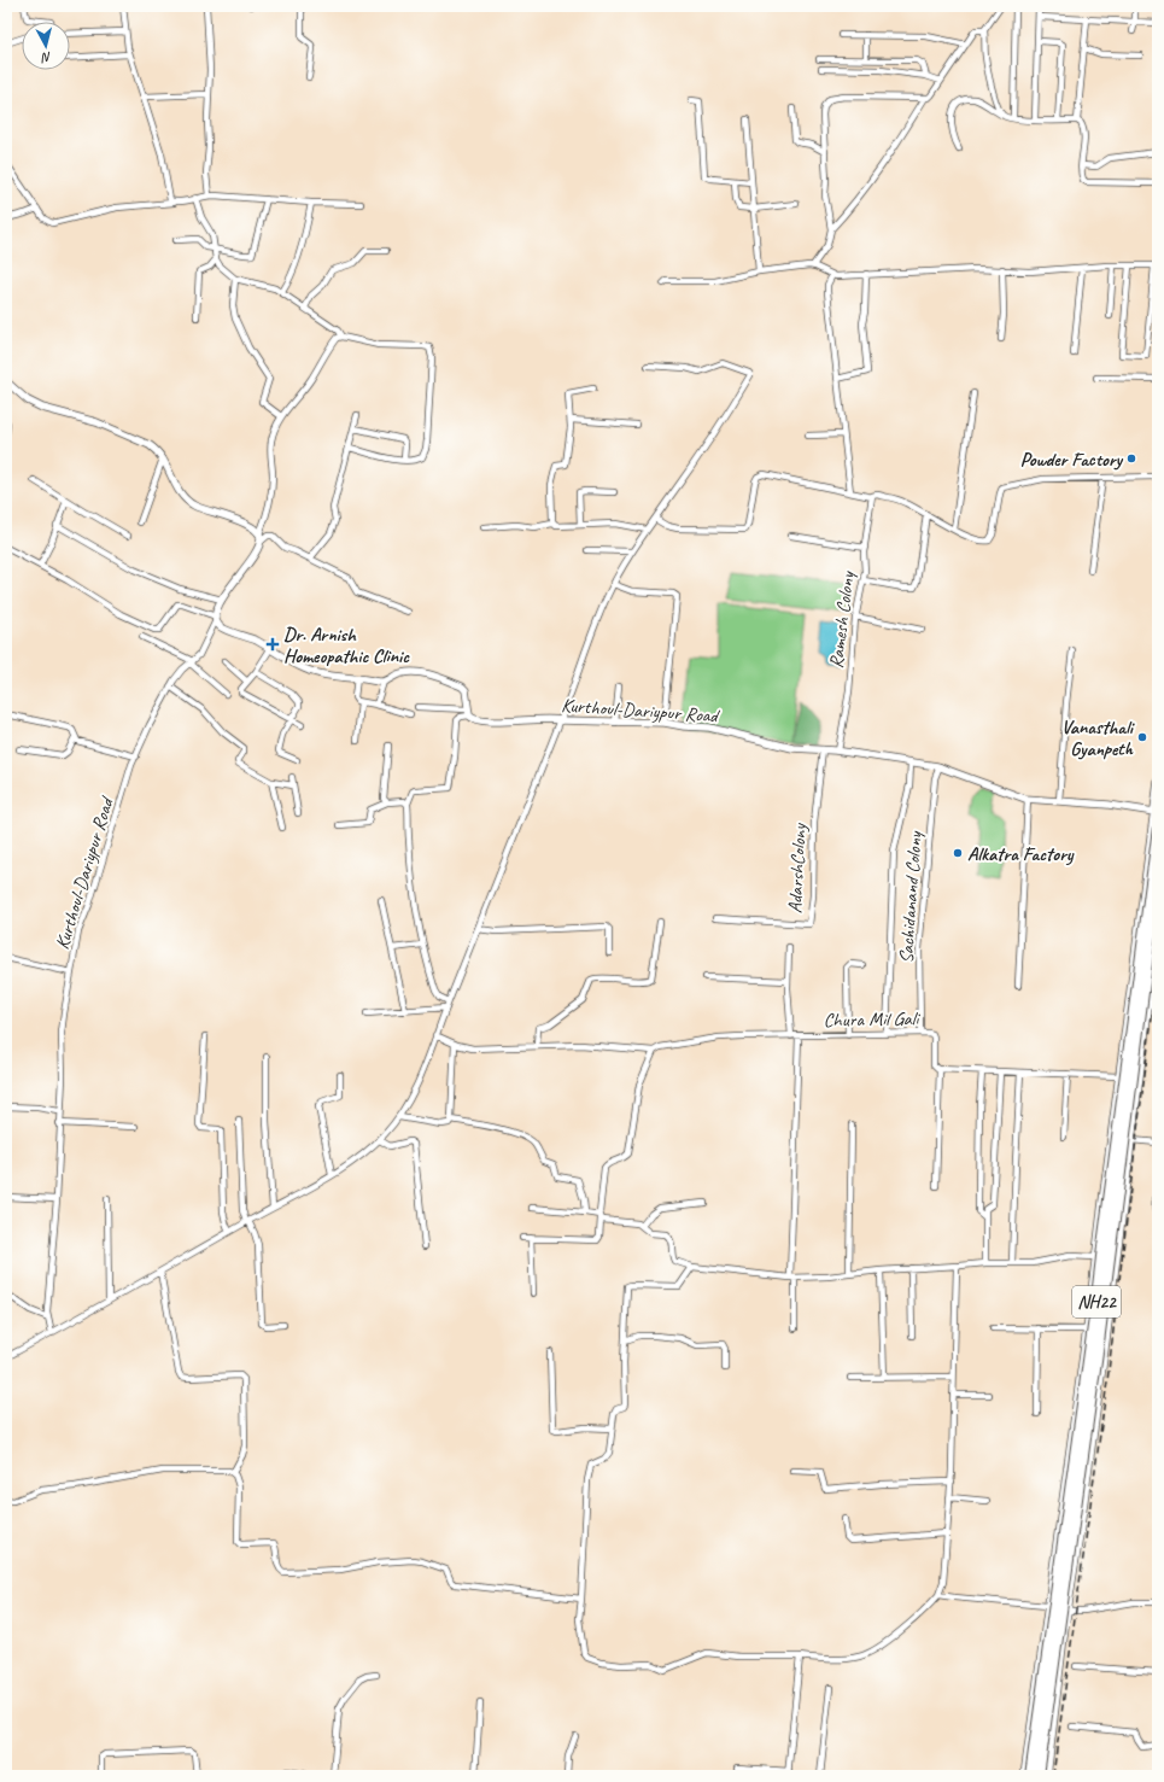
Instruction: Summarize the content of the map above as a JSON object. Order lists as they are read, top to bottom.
{
  "streets": {
    "highway": ["NH22"],
    "street": [
      "Ramesh Colony",
      "Kurthoul-Dariypur Road",
      "AdarshColony",
      "Sachidanand Colony",
      "Chura Mil Gali"
    ]
  },
  "crossings": [
    ["Ramesh Colony", "Kurthoul-Dariypur Road"],
    ["Kurthoul-Dariypur Road", "AdarshColony"],
    ["Kurthoul-Dariypur Road", "Sachidanand Colony"],
    ["Sachidanand Colony", "Chura Mil Gali"]
  ],
  "places": {
    "other": ["Powder Factory", "Vanasthali Gyanpeth", "Alkatra Factory"],
    "health": ["Dr. Arnish Homeopathic Clinic"]
  },
  "north": "bottom"
}
